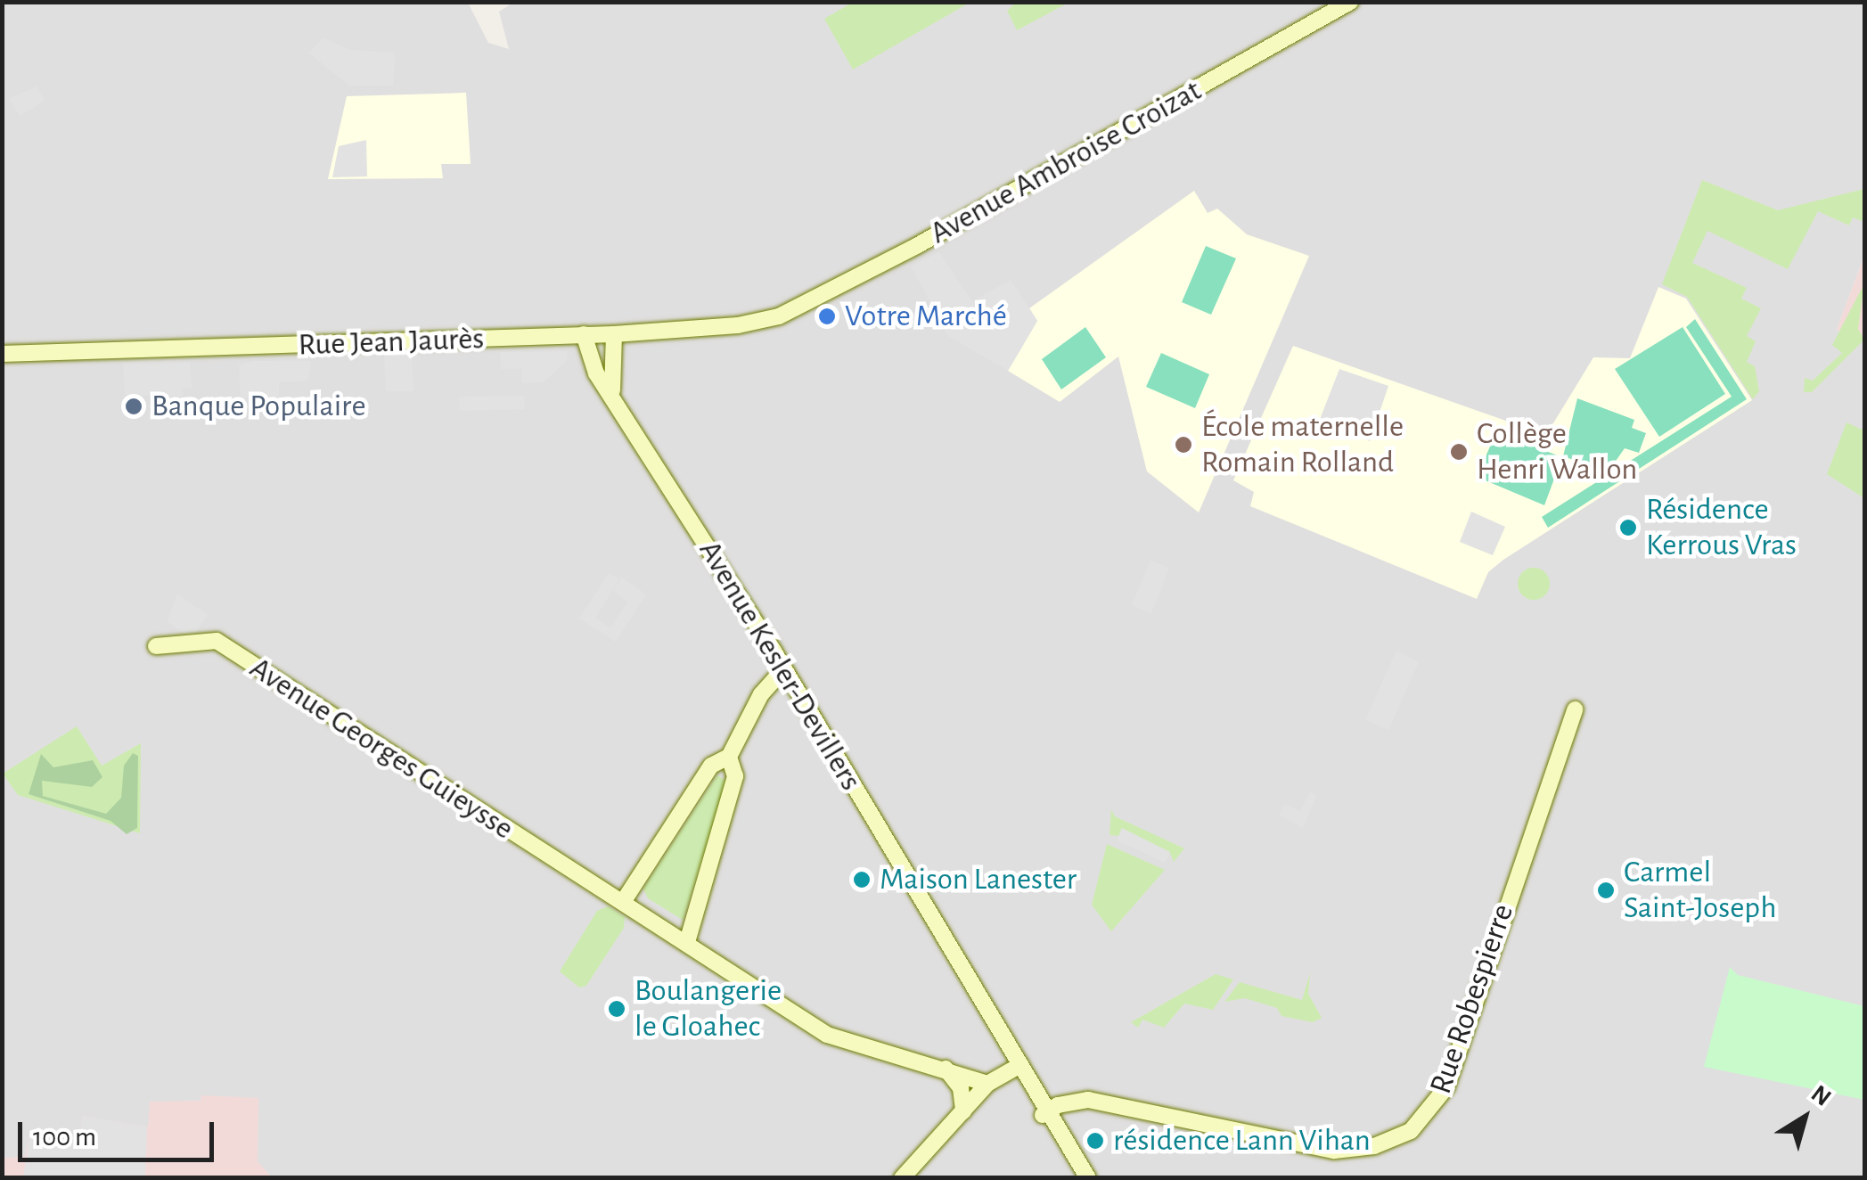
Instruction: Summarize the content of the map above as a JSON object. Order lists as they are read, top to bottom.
{
  "streets": {
    "main road": [
      "Avenue Ambroise Croizat",
      "Rue Jean Jaurès",
      "Avenue Kesler-Devillers",
      "Avenue Georges Guieysse",
      "Rue Robespierre"
    ]
  },
  "crossings": [
    ["Avenue Ambroise Croizat", "Rue Jean Jaurès"],
    ["Rue Jean Jaurès", "Avenue Kesler-Devillers"],
    ["Avenue Kesler-Devillers", "Rue Robespierre"]
  ],
  "places": [
    "Votre Marché",
    "Banque Populaire",
    "École maternelle Romain Rolland",
    "Collège Henri Wallon",
    "Résidence Kerrous Vras",
    "Maison Lanester",
    "Carmel Saint-Joseph",
    "Boulangerie le Gloahec",
    "résidence Lann Vihan"
  ],
  "scale_bar": "100 m",
  "north": "top right"
}
